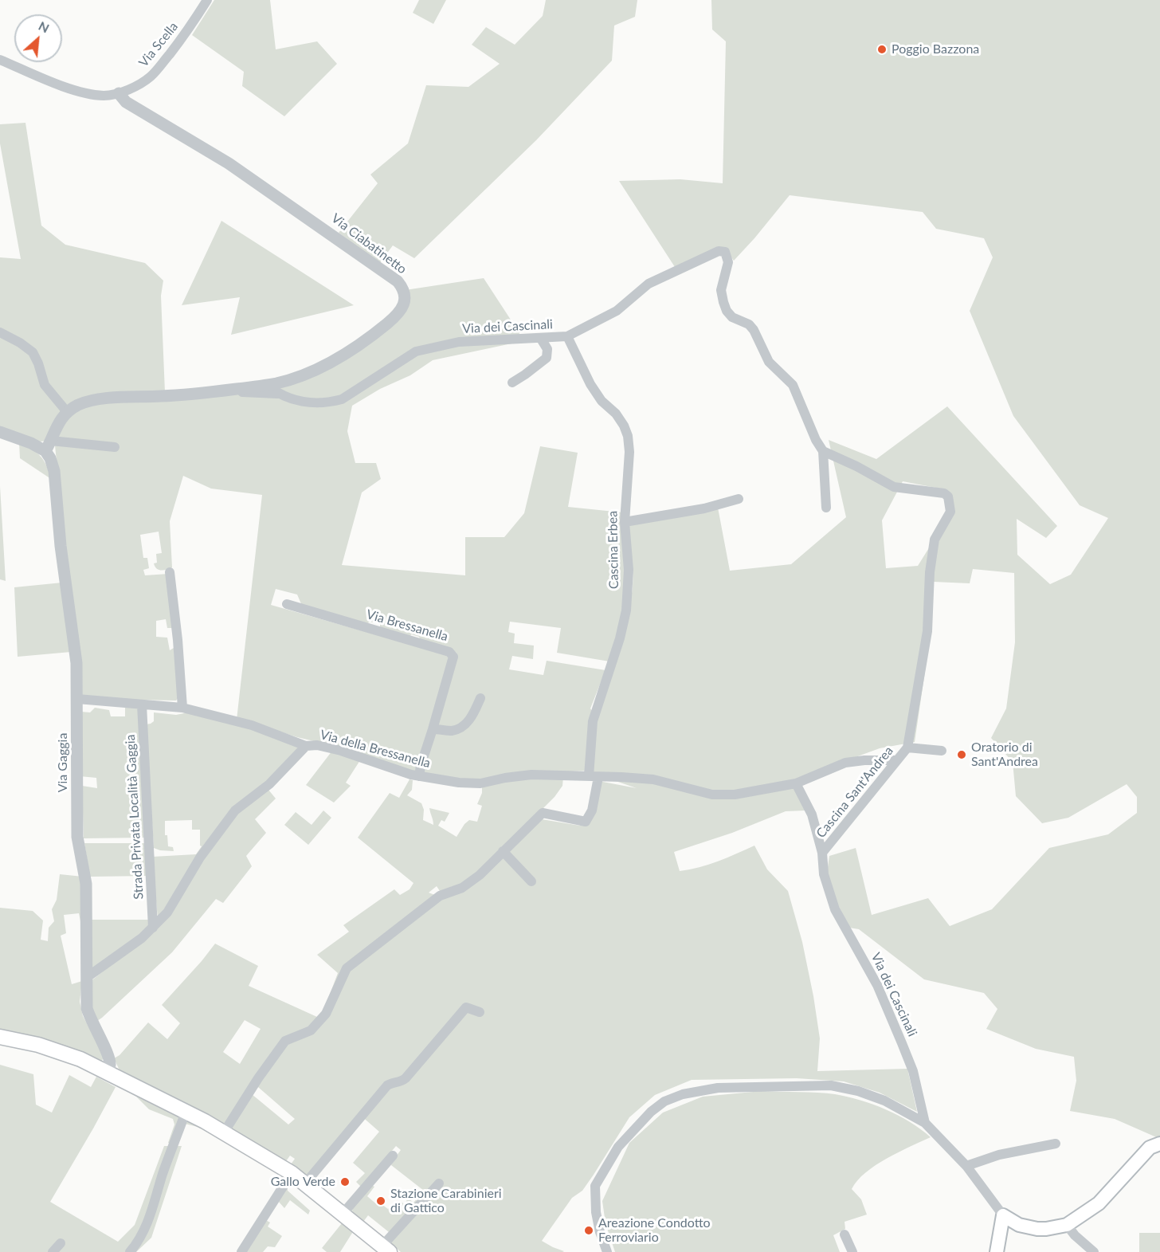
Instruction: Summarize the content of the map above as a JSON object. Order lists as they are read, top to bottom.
{
  "streets": {
    "street": [
      "Via Scella",
      "Via Ciabatinetto",
      "Via dei Cascinali",
      "Cascina Erbea",
      "Via Bressanella",
      "Via della Bressanella",
      "Via Gaggia",
      "Cascina Sant'Andrea",
      "Strada Privata Località Gaggia"
    ]
  },
  "crossings": [
    ["Via Scella", "Via Ciabatinetto"],
    ["Via Ciabatinetto", "Via dei Cascinali"],
    ["Via dei Cascinali", "Cascina Erbea"],
    ["Via dei Cascinali", "Cascina Sant'Andrea"],
    ["Cascina Erbea", "Via della Bressanella"],
    ["Via Bressanella", "Via della Bressanella"],
    ["Via della Bressanella", "Via Gaggia"],
    ["Via della Bressanella", "Cascina Sant'Andrea"],
    ["Via della Bressanella", "Strada Privata Località Gaggia"]
  ],
  "places": [
    "Poggio Bazzona",
    "Oratorio di Sant'Andrea",
    "Gallo Verde",
    "Stazione Carabinieri di Gattico",
    "Areazione Condotto Ferroviario"
  ],
  "north": "top right"
}
